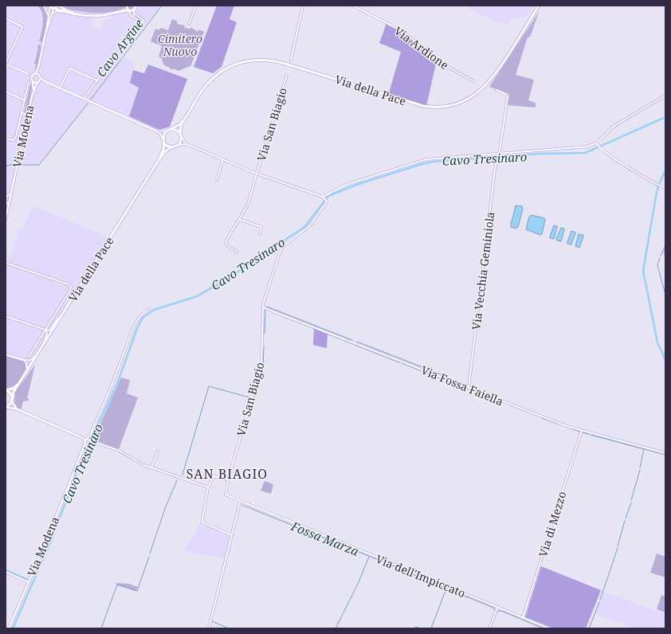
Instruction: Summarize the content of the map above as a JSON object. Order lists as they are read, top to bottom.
{
  "streets": {
    "main road": ["Via della Pace"],
    "street": [
      "Via Ardione",
      "Via San Biagio",
      "Via Modena",
      "Via Vecchia Geminiola",
      "Via Fossa Faiella",
      "Via di Mezzo",
      "Via dell'Impiccato"
    ]
  },
  "crossings": [
    ["Via San Biagio", "Via Fossa Faiella"],
    ["Via San Biagio", "Via dell'Impiccato"],
    ["Via Vecchia Geminiola", "Via Fossa Faiella"],
    ["Via Fossa Faiella", "Via di Mezzo"],
    ["Via di Mezzo", "Via dell'Impiccato"]
  ],
  "districts": ["SAN BIAGIO"],
  "water": ["Cavo Argine", "Cavo Tresinaro", "Fossa Marza"],
  "parks": ["Cimitero Nuovo"]
}
